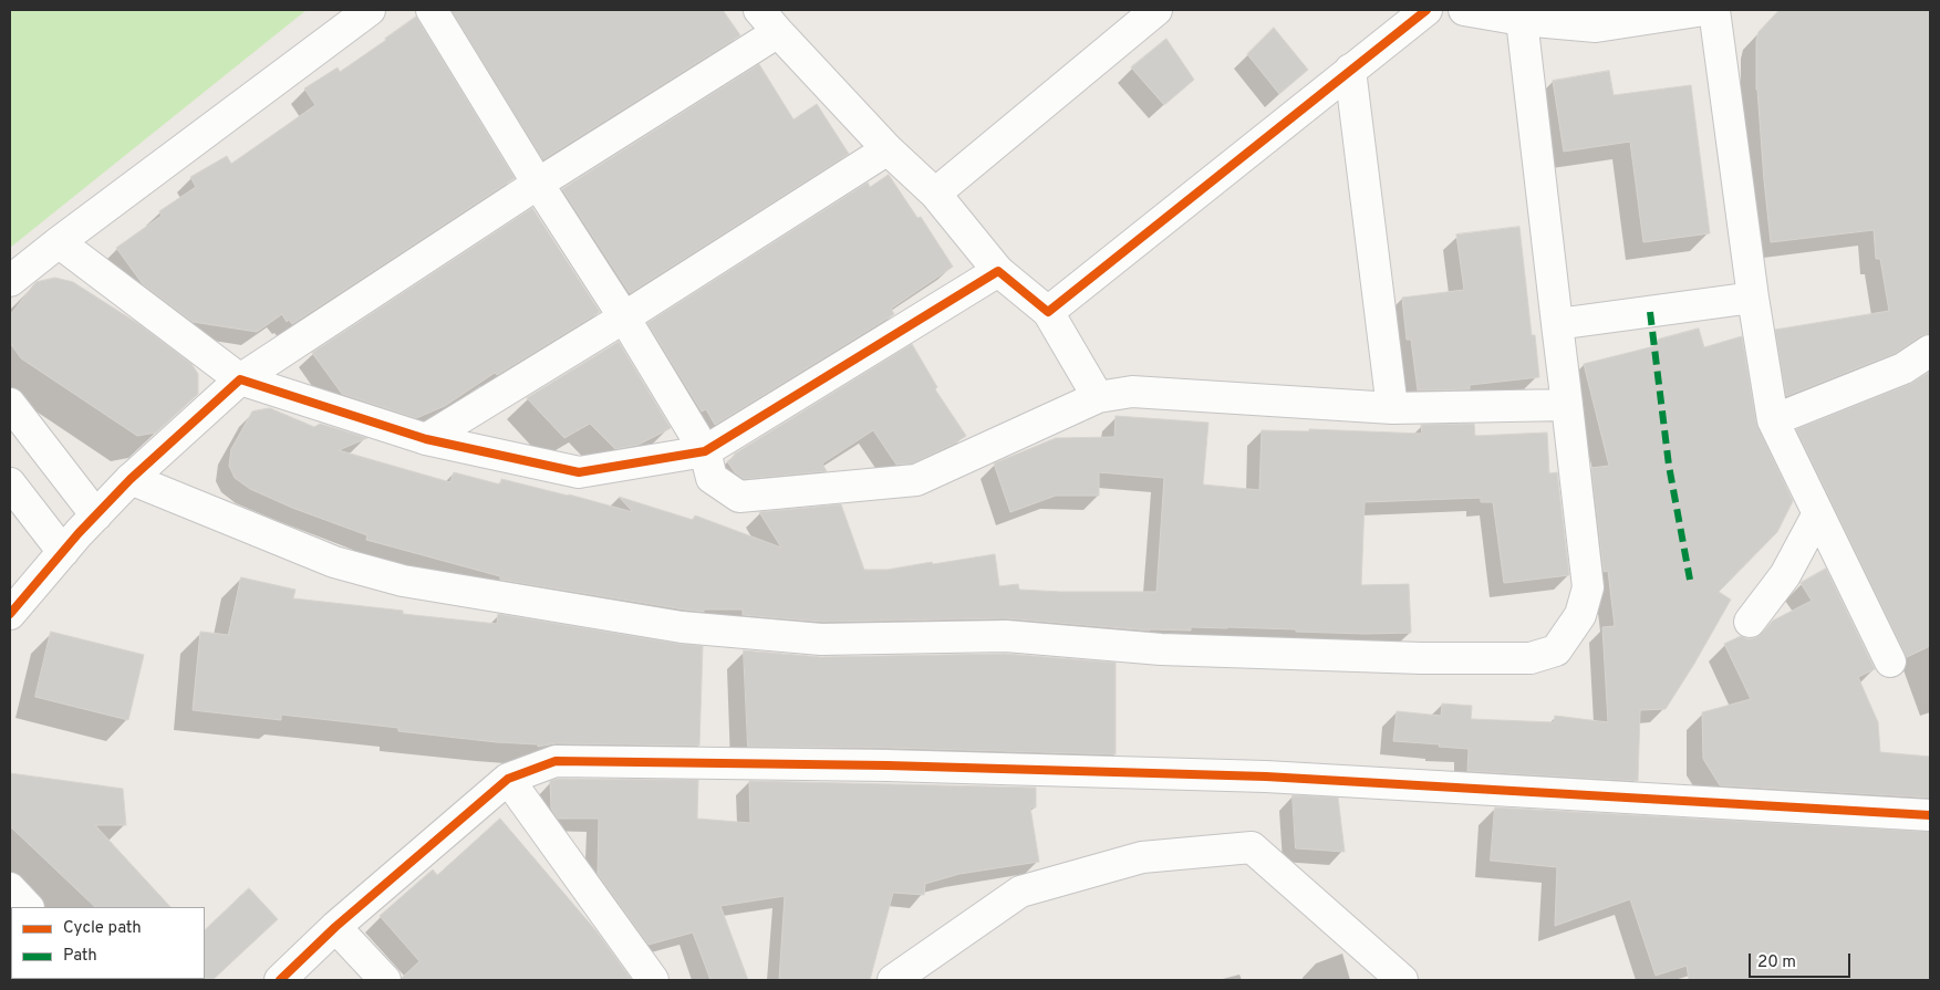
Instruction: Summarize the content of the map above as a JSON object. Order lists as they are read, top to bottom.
{
  "legend": ["Cycle path", "Path"],
  "scale_bar": "20 m"
}
